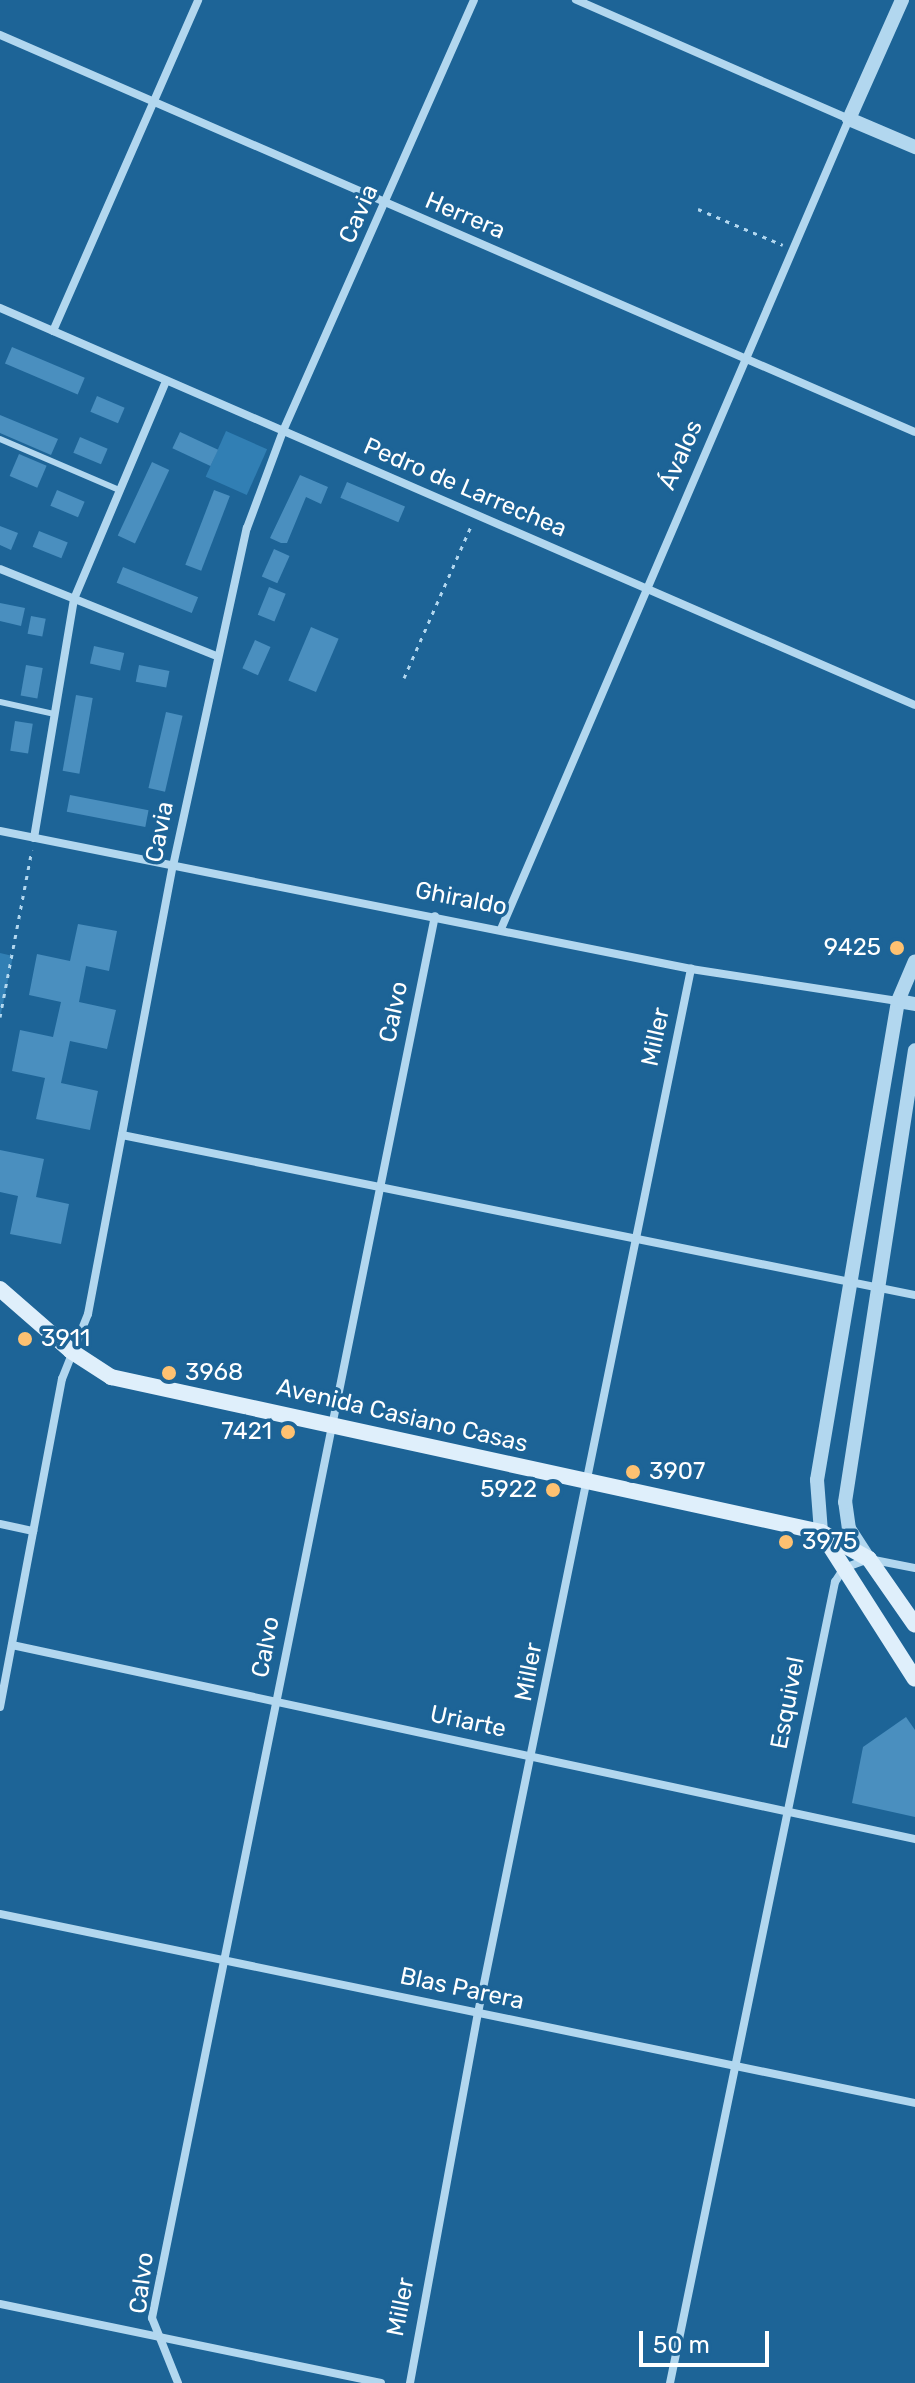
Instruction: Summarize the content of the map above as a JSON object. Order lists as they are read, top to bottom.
{
  "streets": {
    "main road": ["Avenida Casiano Casas"],
    "street": [
      "Cavia",
      "Herrera",
      "Ávalos",
      "Pedro de Larrechea",
      "Ghiraldo",
      "Calvo",
      "Miller",
      "Esquivel",
      "Uriarte",
      "Blas Parera"
    ]
  },
  "crossings": [
    ["Cavia", "Herrera"],
    ["Cavia", "Pedro de Larrechea"],
    ["Cavia", "Ghiraldo"],
    ["Cavia", "Avenida Casiano Casas"],
    ["Cavia", "Uriarte"],
    ["Herrera", "Ávalos"],
    ["Ávalos", "Pedro de Larrechea"],
    ["Ávalos", "Ghiraldo"],
    ["Ghiraldo", "Calvo"],
    ["Ghiraldo", "Miller"],
    ["Calvo", "Avenida Casiano Casas"],
    ["Calvo", "Uriarte"],
    ["Calvo", "Blas Parera"],
    ["Miller", "Avenida Casiano Casas"],
    ["Miller", "Uriarte"],
    ["Miller", "Blas Parera"],
    ["Esquivel", "Uriarte"],
    ["Esquivel", "Blas Parera"]
  ],
  "places": [
    "9425",
    "3911",
    "3968",
    "7421",
    "3907",
    "5922",
    "3975"
  ],
  "scale_bar": "50 m"
}
